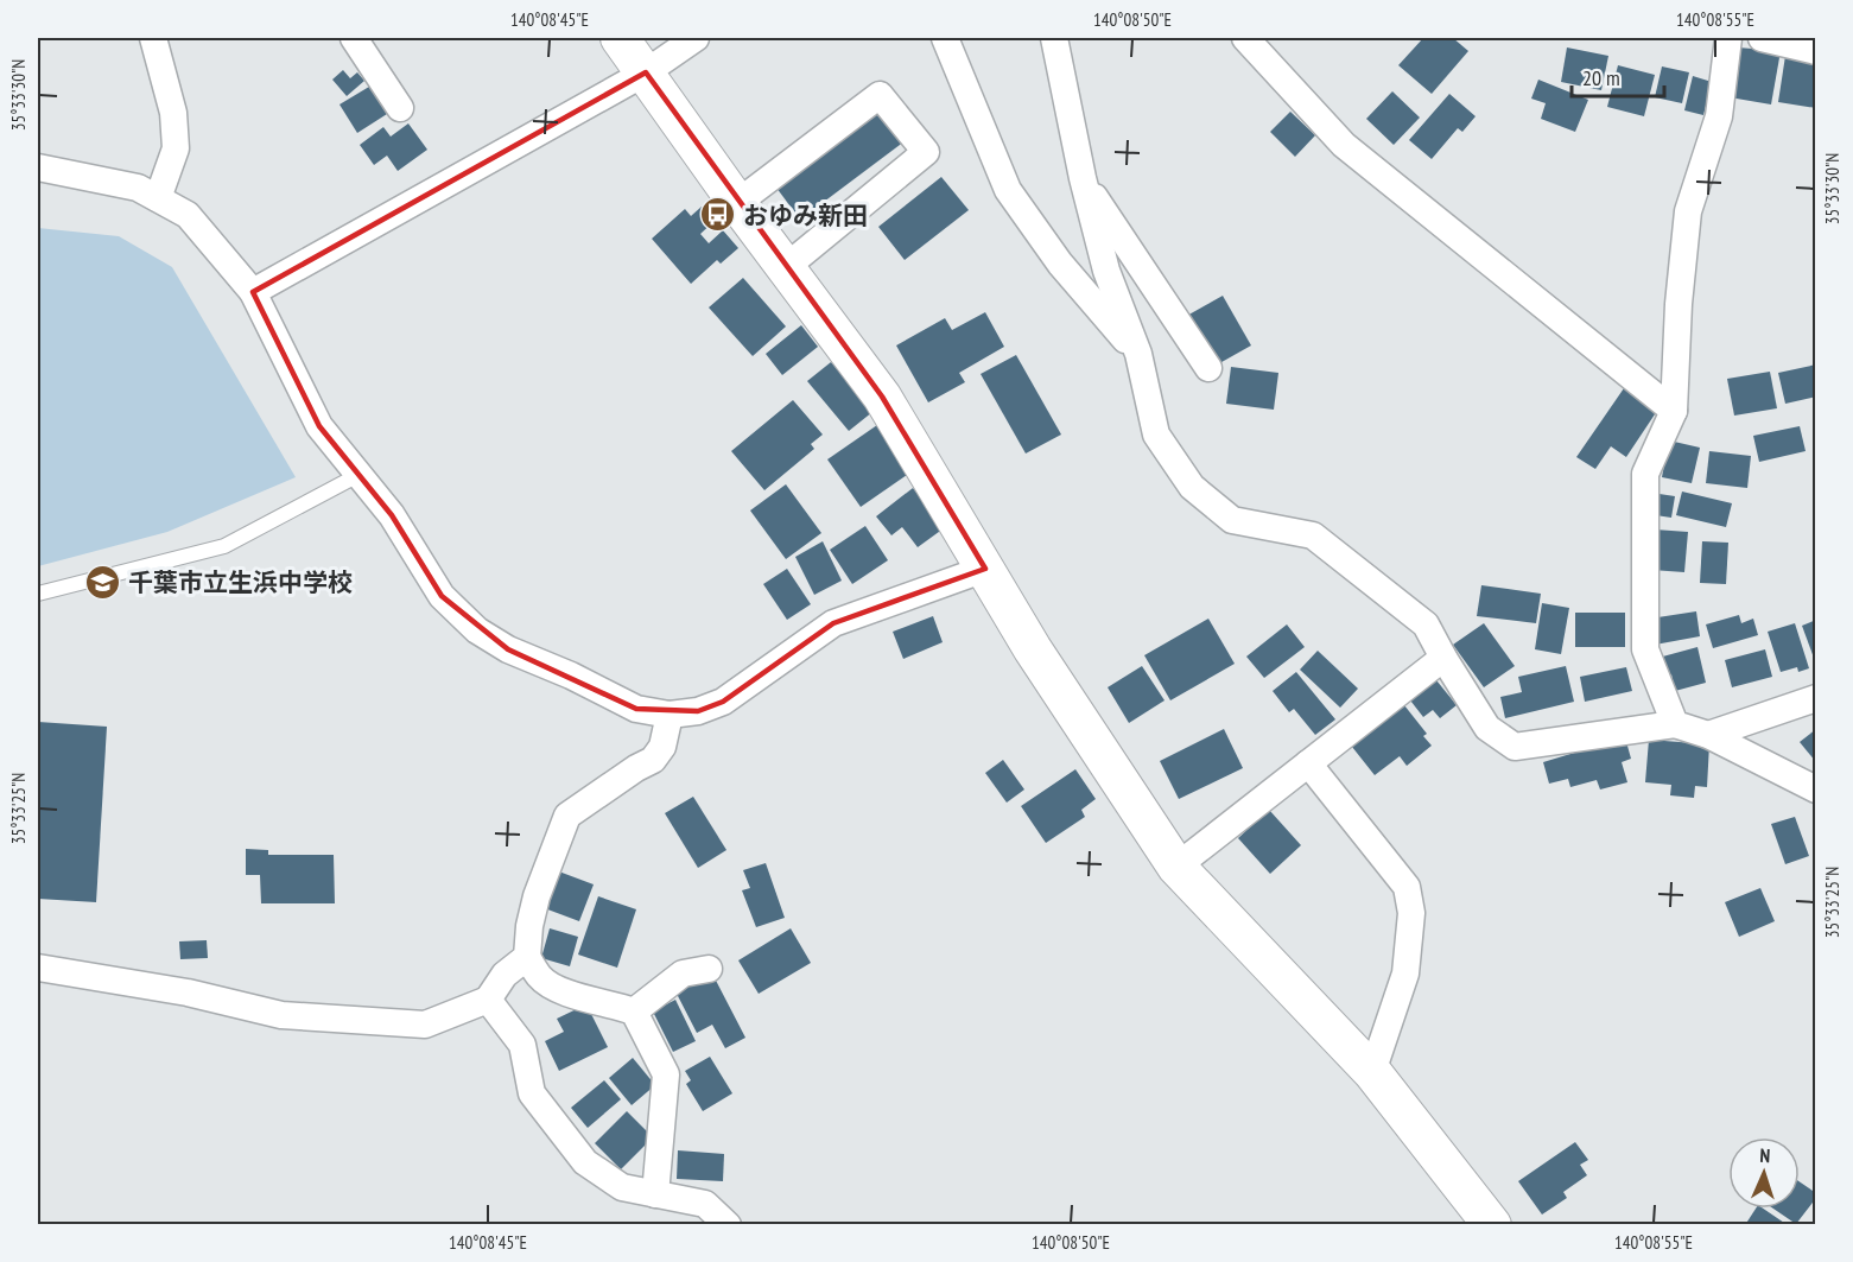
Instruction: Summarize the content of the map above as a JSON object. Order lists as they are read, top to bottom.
{
  "places": {
    "bus stop": ["おゆみ新田"],
    "school or university": ["千葉市立生浜中学校"]
  },
  "scale_bar": "20 m",
  "north": "top",
  "coordinates": [
    "140°08'45\"E",
    "140°08'50\"E",
    "140°08'55\"E",
    "35°33'30\"N",
    "35°33'25\"N"
  ]
}
